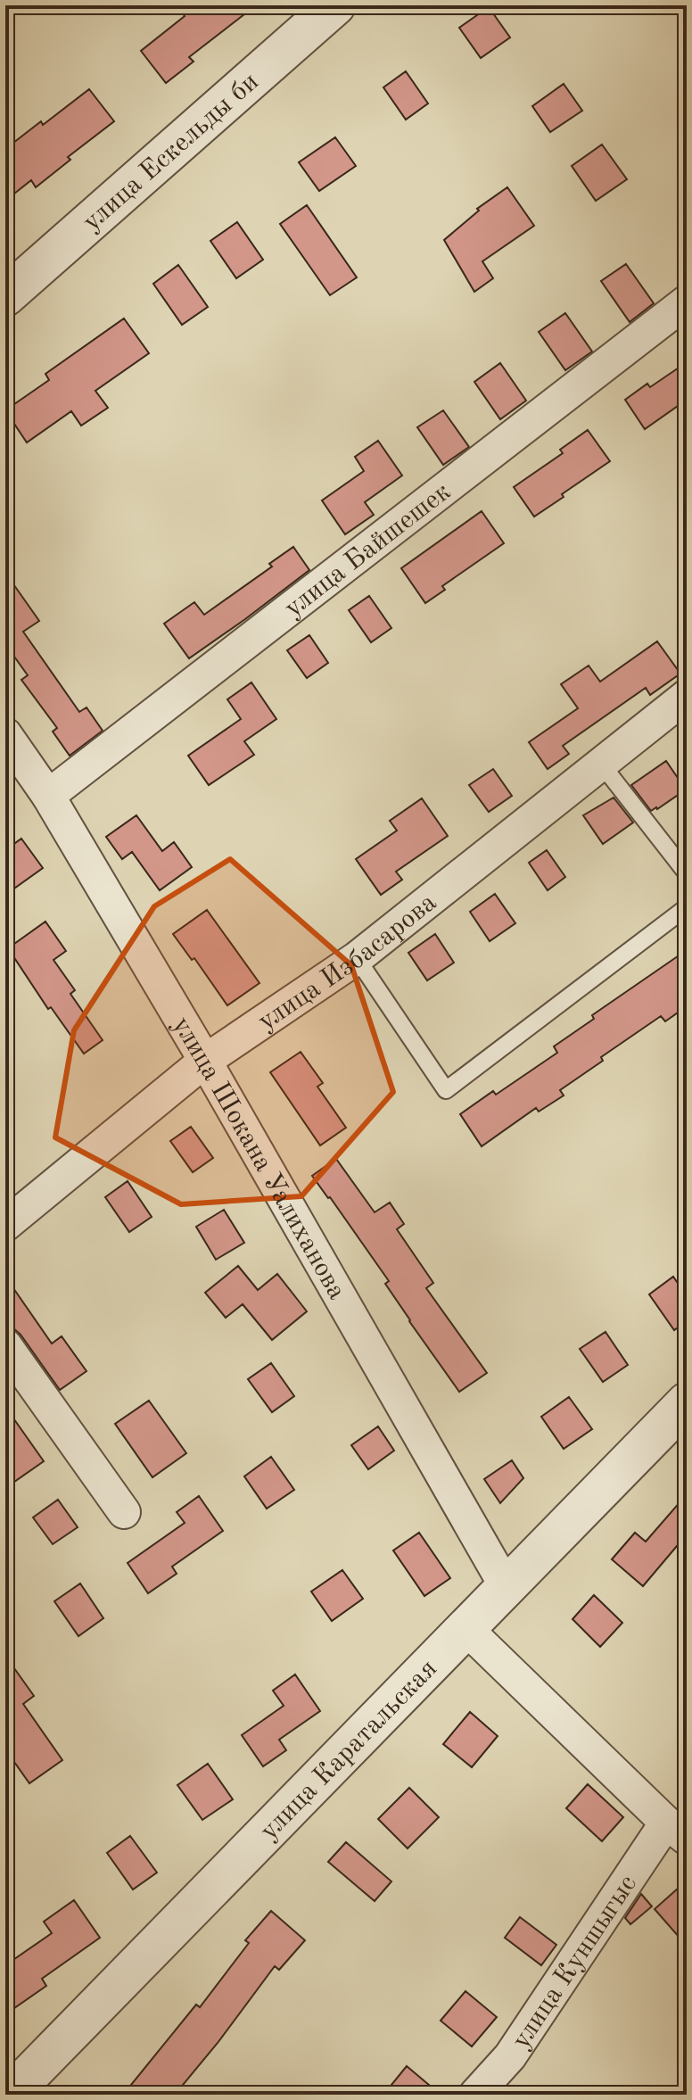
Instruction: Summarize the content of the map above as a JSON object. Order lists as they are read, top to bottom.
{
  "streets": {
    "street": [
      "улица Ескельды би",
      "улица Байшешек",
      "улица Избасарова",
      "улица Шокана Уалиханова",
      "улица Каратальская",
      "улица Куншыгыс"
    ]
  },
  "crossings": [
    ["улица Байшешек", "улица Шокана Уалиханова"],
    ["улица Избасарова", "улица Шокана Уалиханова"],
    ["улица Шокана Уалиханова", "улица Каратальская"]
  ]
}
